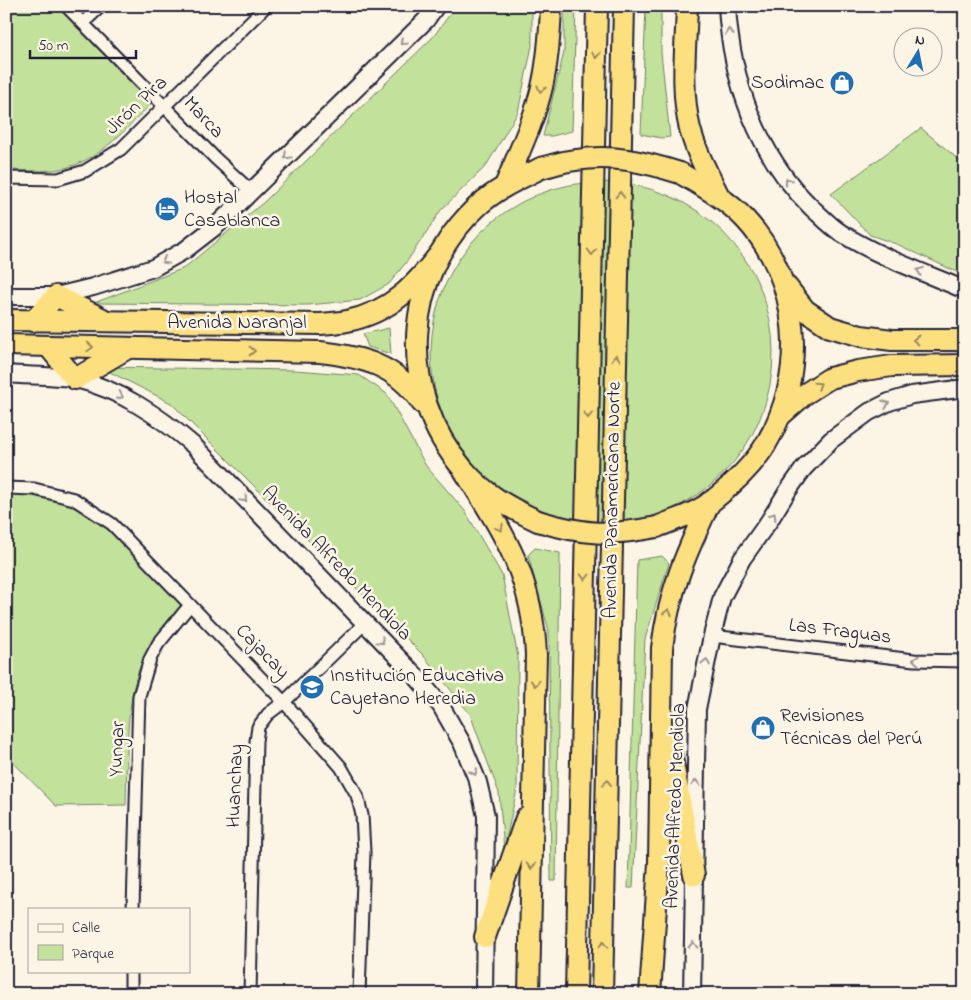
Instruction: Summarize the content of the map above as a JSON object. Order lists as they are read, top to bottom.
{
  "streets": {
    "highway": ["Avenida Naranjal", "Avenida Panamericana Norte"],
    "main road": ["Avenida Alfredo Mendiola"],
    "street": [
      "Jirón Pira",
      "Marca",
      "Las Fraguas",
      "Cajacay",
      "Yungar",
      "Huanchay"
    ]
  },
  "crossings": [
    ["Jirón Pira", "Marca"],
    ["Avenida Alfredo Mendiola", "Las Fraguas"],
    ["Avenida Alfredo Mendiola", "Huanchay"],
    ["Cajacay", "Yungar"],
    ["Cajacay", "Huanchay"]
  ],
  "one_way": ["Avenida Naranjal", "Las Fraguas"],
  "places": {
    "shop": ["Sodimac", "Revisiones Técnicas del Perú"],
    "hotel": ["Hostal Casablanca"],
    "school or university": ["Institución Educativa Cayetano Heredia"]
  },
  "legend": ["Calle", "Parque"],
  "scale_bar": "50 m",
  "north": "top"
}
